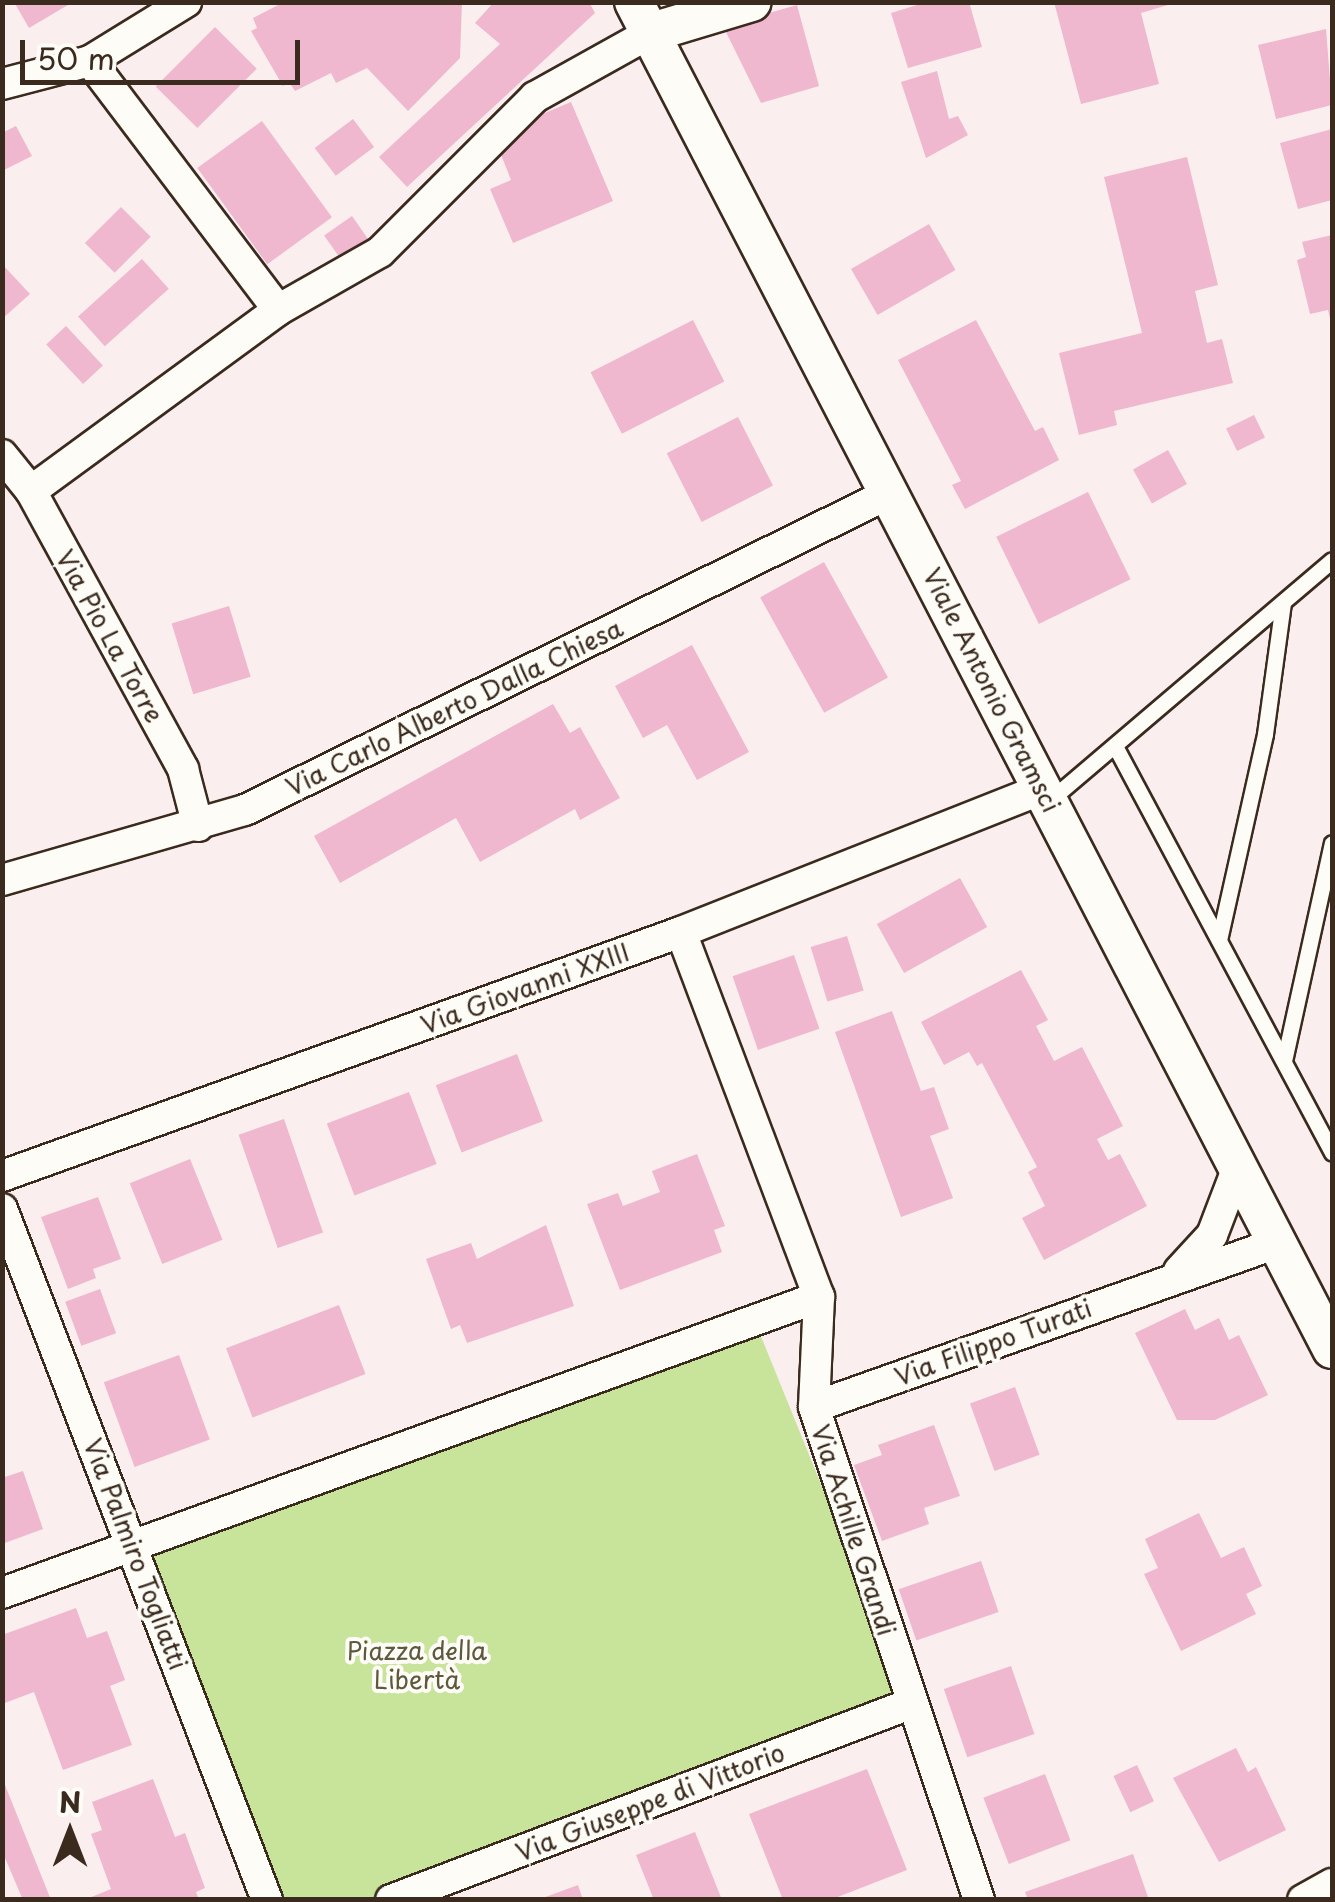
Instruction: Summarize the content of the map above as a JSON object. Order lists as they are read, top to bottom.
{
  "streets": {
    "street": [
      "Via Pio La Torre",
      "Viale Antonio Gramsci",
      "Via Carlo Alberto Dalla Chiesa",
      "Via Giovanni XXIII",
      "Via Filippo Turati",
      "Via Achille Grandi",
      "Via Palmiro Togliatti",
      "Via Giuseppe di Vittorio"
    ]
  },
  "crossings": [
    ["Via Pio La Torre", "Via Carlo Alberto Dalla Chiesa"],
    ["Viale Antonio Gramsci", "Via Carlo Alberto Dalla Chiesa"],
    ["Viale Antonio Gramsci", "Via Giovanni XXIII"],
    ["Viale Antonio Gramsci", "Via Filippo Turati"],
    ["Via Giovanni XXIII", "Via Achille Grandi"],
    ["Via Filippo Turati", "Via Achille Grandi"],
    ["Via Achille Grandi", "Via Giuseppe di Vittorio"]
  ],
  "parks": ["Piazza della Libertà"],
  "scale_bar": "50 m",
  "north": "top"
}
